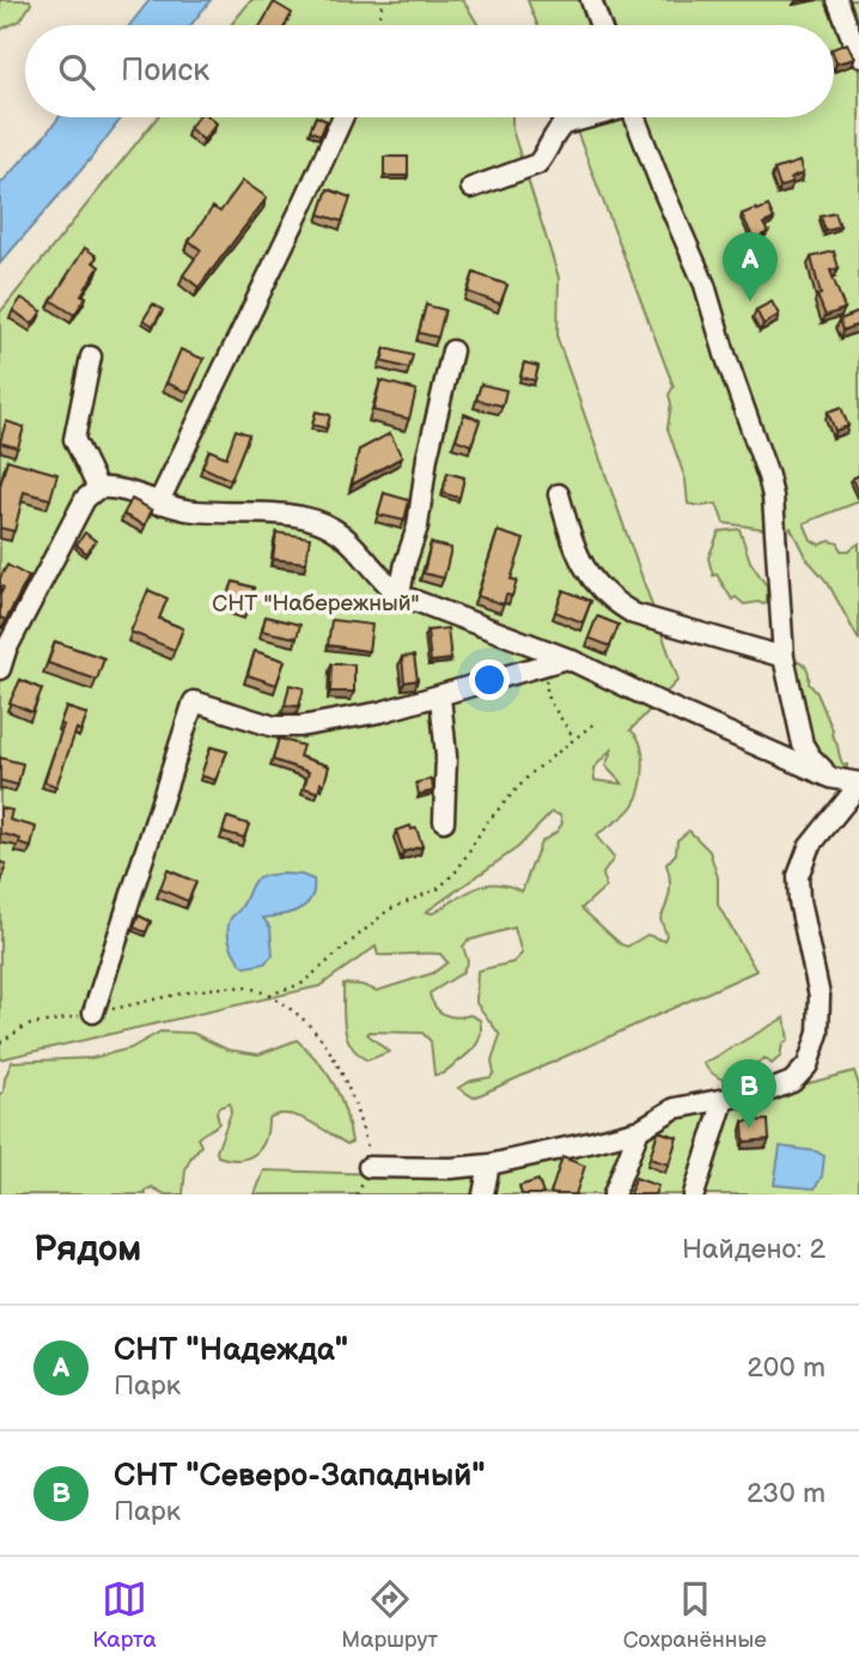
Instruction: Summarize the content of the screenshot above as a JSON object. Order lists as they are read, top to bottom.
{
  "parks": ["СНТ \"Набережный\""],
  "page": {
    "search": "Поиск",
    "pins": ["A", "B"],
    "heading": ["Рядом", "Найдено: 2"],
    "list": [
      {
        "mark": "A",
        "name": "СНТ \"Надежда\"",
        "note": "Парк",
        "value": "200 m"
      },
      {
        "mark": "B",
        "name": "СНТ \"Северо-Западный\"",
        "note": "Парк",
        "value": "230 m"
      }
    ],
    "nav": ["Карта", "Маршрут", "Сохранённые"]
  }
}
